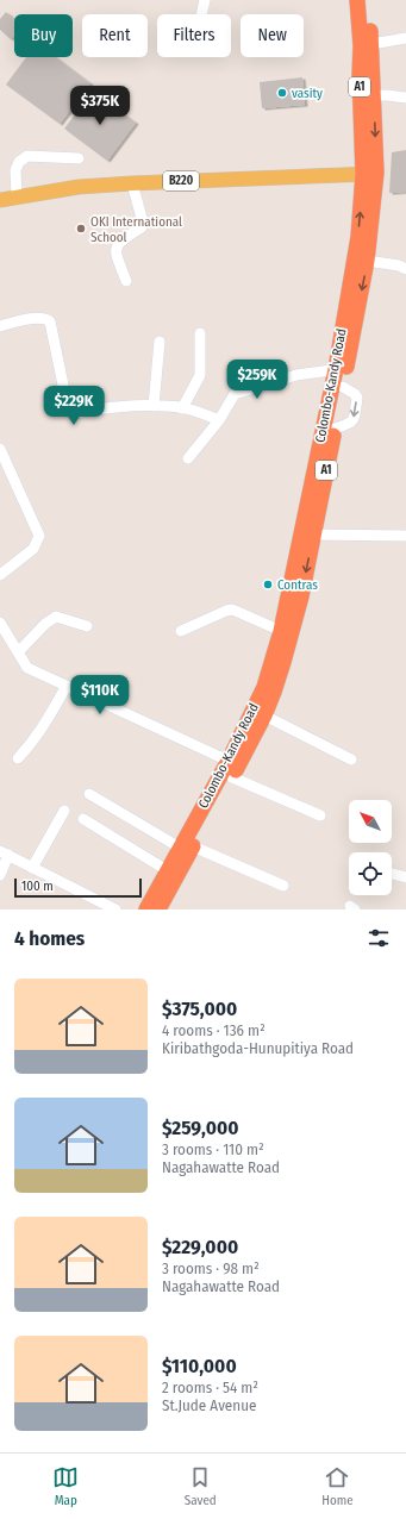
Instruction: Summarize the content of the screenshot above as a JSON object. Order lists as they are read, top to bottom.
{
  "streets": {
    "highway": ["A1", "Colombo-Kandy Road"],
    "main road": ["B220"]
  },
  "crossings": [
    ["B220", "Colombo-Kandy Road"]
  ],
  "places": ["vasity", "OKI International School", "Contras"],
  "scale_bar": "100 m",
  "north": "top left",
  "page": {
    "chip": [
      "Buy",
      "Rent",
      "Filters",
      "New"
    ],
    "price": [
      "$375K",
      "$259K",
      "$229K",
      "$110K"
    ],
    "scale": "100 m",
    "heading": "4 homes",
    "list": [
      {
        "name": "$375,000",
        "note": "4 rooms · 136 m² · Kiribathgoda-Hunupitiya Road"
      },
      {
        "name": "$259,000",
        "note": "3 rooms · 110 m² · Nagahawatte Road"
      },
      {
        "name": "$229,000",
        "note": "3 rooms · 98 m² · Nagahawatte Road"
      },
      {
        "name": "$110,000",
        "note": "2 rooms · 54 m² · St.Jude Avenue"
      }
    ],
    "tabs": ["Map", "Saved", "Home"]
  }
}
